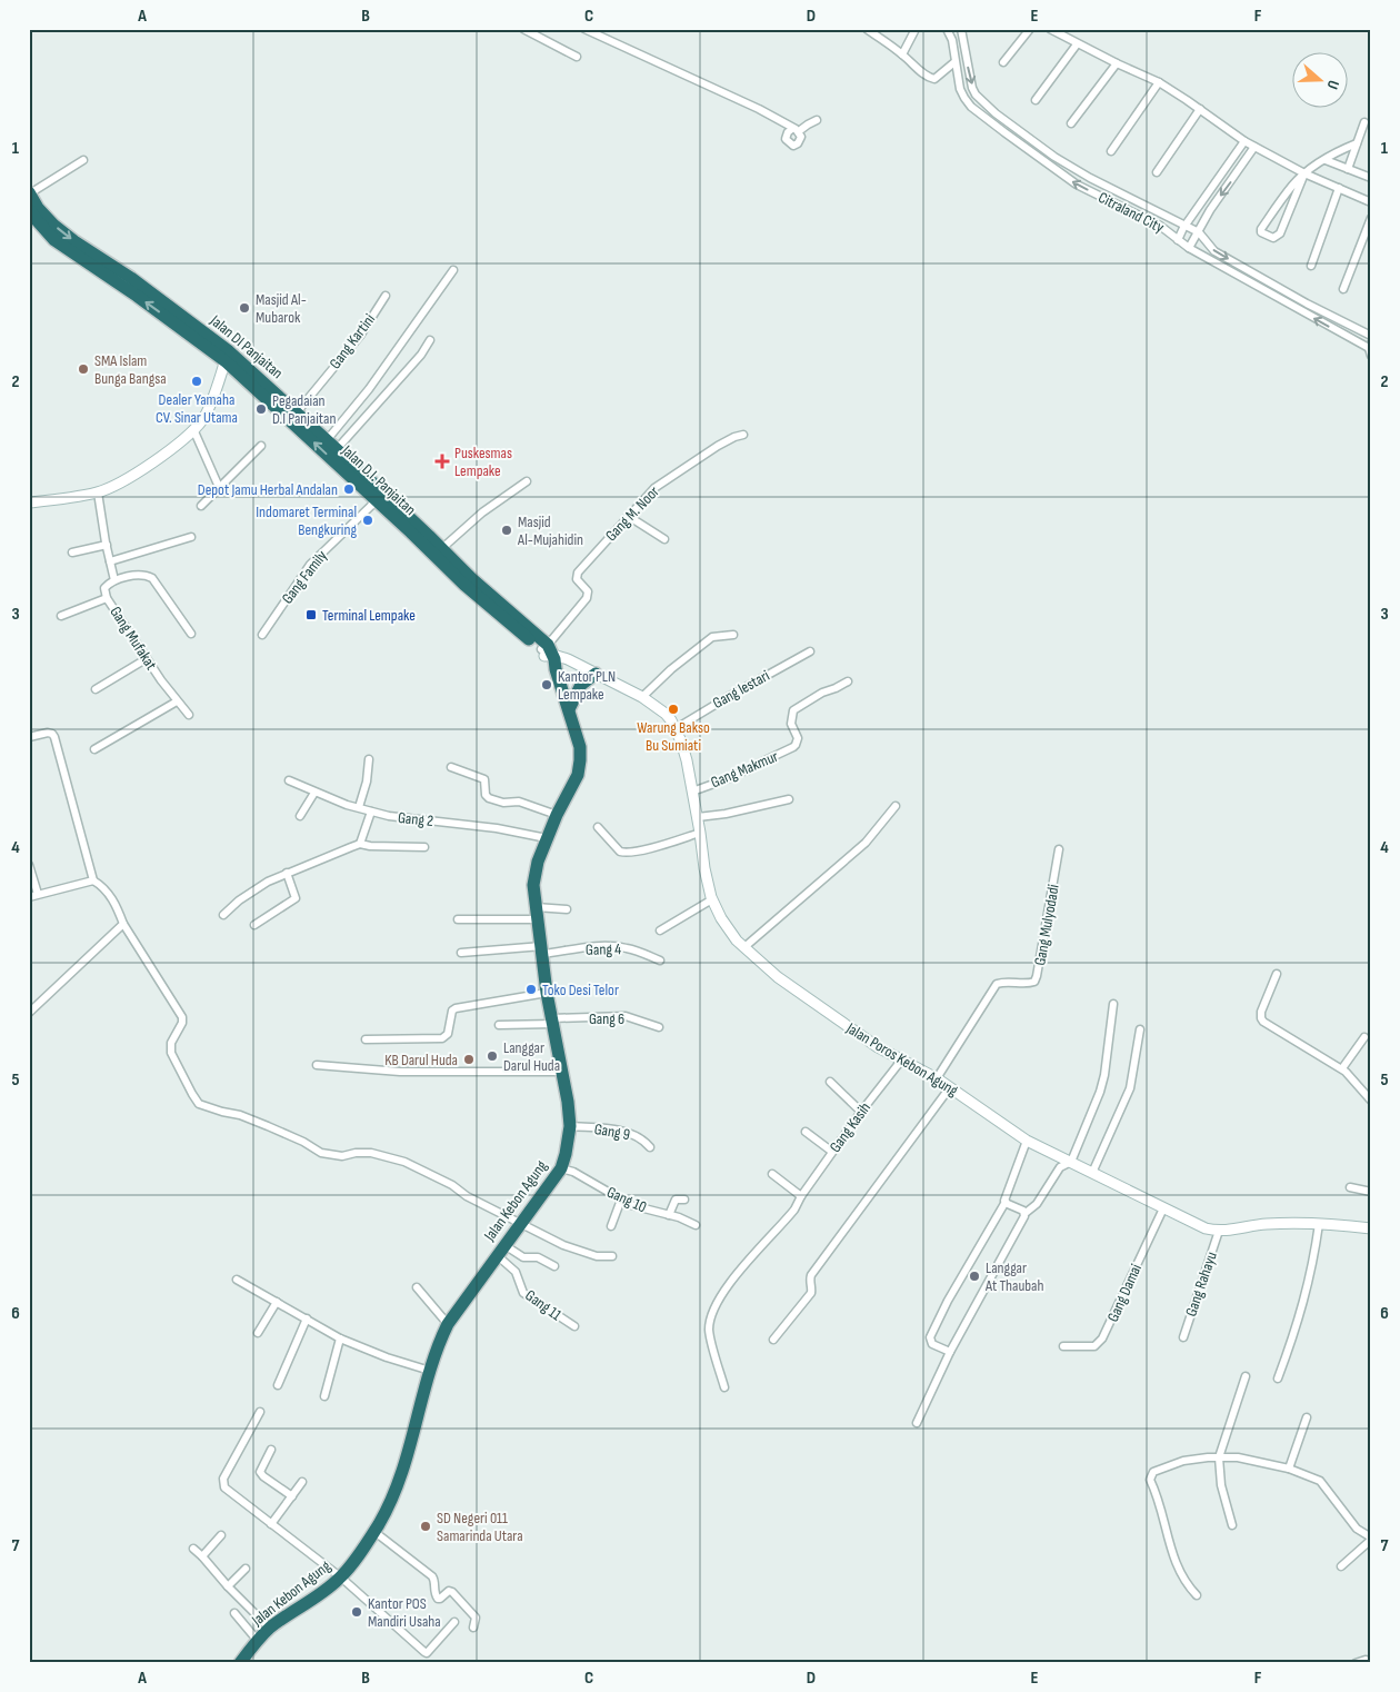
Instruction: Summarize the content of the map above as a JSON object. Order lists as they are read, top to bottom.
{
  "streets": {
    "highway": ["Jalan DI Panjaitan", "Jalan D.I. Panjaitan", "Jalan Kebon Agung"],
    "main road": ["Jalan Poros Kebon Agung"],
    "street": [
      "Citraland City",
      "Gang Kartini",
      "Gang M. Noor",
      "Gang Family",
      "Gang Mufakat",
      "Gang lestari",
      "Gang Makmur",
      "Gang 2",
      "Gang Mulyodadi",
      "Gang 4",
      "Gang 6",
      "Gang Kasih",
      "Gang 9",
      "Gang 10",
      "Gang Rahayu",
      "Gang Damai",
      "Gang 11"
    ]
  },
  "crossings": [
    ["Gang Kartini", "Jalan DI Panjaitan"],
    ["Jalan DI Panjaitan", "Jalan D.I. Panjaitan"],
    ["Jalan DI Panjaitan", "Gang M. Noor"],
    ["Jalan DI Panjaitan", "Jalan Poros Kebon Agung"],
    ["Jalan DI Panjaitan", "Jalan Kebon Agung"],
    ["Jalan D.I. Panjaitan", "Gang M. Noor"],
    ["Jalan D.I. Panjaitan", "Gang Family"],
    ["Jalan D.I. Panjaitan", "Jalan Poros Kebon Agung"],
    ["Jalan D.I. Panjaitan", "Jalan Kebon Agung"],
    ["Gang M. Noor", "Jalan Poros Kebon Agung"],
    ["Gang M. Noor", "Jalan Kebon Agung"],
    ["Gang lestari", "Jalan Poros Kebon Agung"],
    ["Gang Makmur", "Jalan Poros Kebon Agung"],
    ["Gang 2", "Jalan Kebon Agung"],
    ["Gang Mulyodadi", "Jalan Poros Kebon Agung"],
    ["Gang 4", "Jalan Kebon Agung"],
    ["Gang 6", "Jalan Kebon Agung"],
    ["Jalan Poros Kebon Agung", "Gang Kasih"],
    ["Jalan Poros Kebon Agung", "Jalan Kebon Agung"],
    ["Jalan Poros Kebon Agung", "Gang Rahayu"],
    ["Jalan Poros Kebon Agung", "Gang Damai"],
    ["Gang 9", "Jalan Kebon Agung"],
    ["Gang 10", "Jalan Kebon Agung"],
    ["Jalan Kebon Agung", "Gang 11"]
  ],
  "one_way": ["Jalan DI Panjaitan", "Jalan D.I. Panjaitan"],
  "places": {
    "other": [
      "Masjid Al- Mubarok",
      "SMA Islam Bunga Bangsa",
      "Dealer Yamaha CV. Sinar Utama",
      "Pegadaian D.I Panjaitan",
      "Depot Jamu Herbal Andalan",
      "Indomaret Terminal Bengkuring",
      "Masjid Al-Mujahidin",
      "Kantor PLN Lempake",
      "Warung Bakso Bu Sumiati",
      "Toko Desi Telor",
      "Langgar Darul Huda",
      "KB Darul Huda",
      "Langgar At Thaubah",
      "SD Negeri 011 Samarinda Utara",
      "Kantor POS Mandiri Usaha"
    ],
    "health": ["Puskesmas Lempake"],
    "transit": ["Terminal Lempake"]
  },
  "north": "right",
  "grid": {
    "columns": [
      "A",
      "B",
      "C",
      "D",
      "E",
      "F"
    ],
    "rows": [
      "1",
      "2",
      "3",
      "4",
      "5",
      "6",
      "7"
    ]
  }
}
